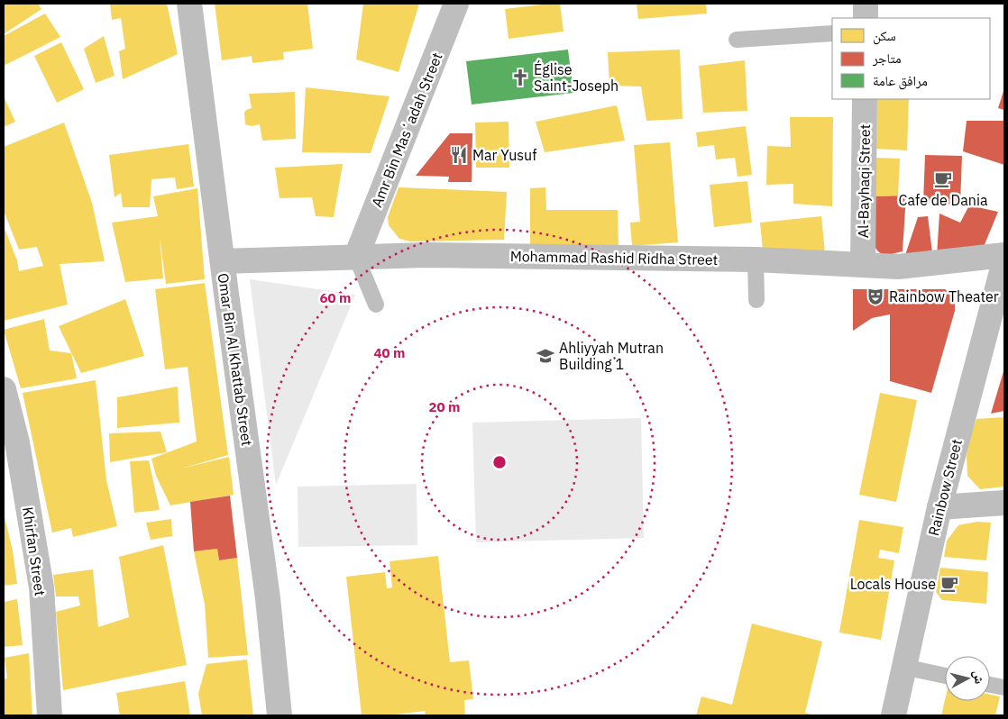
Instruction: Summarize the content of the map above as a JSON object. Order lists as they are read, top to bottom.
{
  "streets": {
    "street": [
      "Amr Bin Masʻadah Street",
      "Al-Bayhaqi Street",
      "Mohammad Rashid Ridha Street",
      "Omar Bin Al Khattab Street",
      "Rainbow Street",
      "Khirfan Street"
    ]
  },
  "crossings": [
    ["Amr Bin Masʻadah Street", "Mohammad Rashid Ridha Street"],
    ["Al-Bayhaqi Street", "Mohammad Rashid Ridha Street"],
    ["Mohammad Rashid Ridha Street", "Omar Bin Al Khattab Street"]
  ],
  "places": {
    "church": ["Église Saint-Joseph"],
    "restaurant": ["Mar Yusuf"],
    "cafe": ["Cafe de Dania", "Locals House"],
    "theatre": ["Rainbow Theater"],
    "school or university": ["Ahliyyah Mutran Building 1"]
  },
  "legend": ["سكن", "متاجر", "مرافق عامة"],
  "north": "right",
  "rings": ["60 m", "40 m", "20 m"]
}
